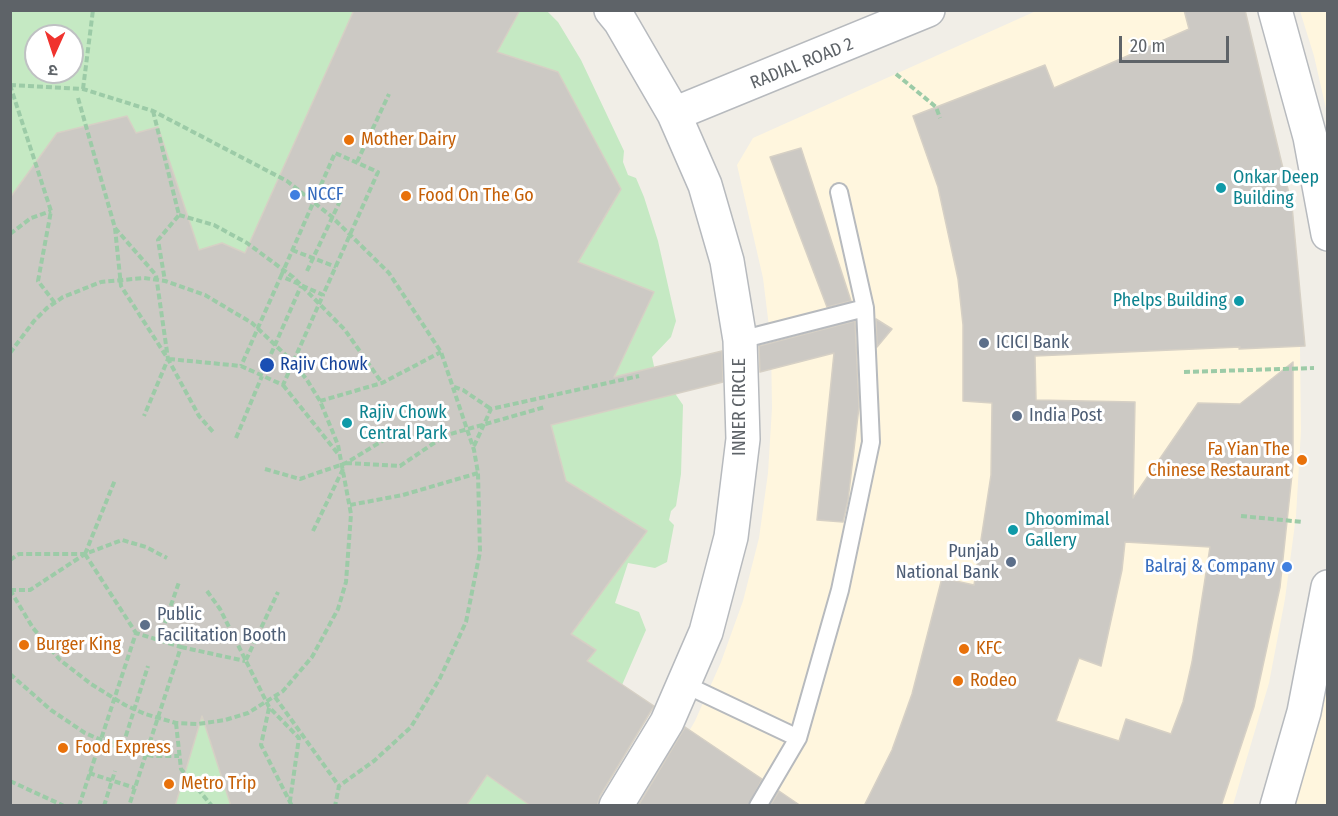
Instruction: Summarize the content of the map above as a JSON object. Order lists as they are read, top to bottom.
{
  "streets": {
    "street": ["RADIAL ROAD 2", "INNER CIRCLE"]
  },
  "crossings": [
    ["RADIAL ROAD 2", "INNER CIRCLE"]
  ],
  "places": [
    "Mother Dairy",
    "Onkar Deep Building",
    "NCCF",
    "Food On The Go",
    "Phelps Building",
    "ICICI Bank",
    "Rajiv Chowk",
    "India Post",
    "Rajiv Chowk Central Park",
    "Fa Yian The Chinese Restaurant",
    "Dhoomimal Gallery",
    "Punjab National Bank",
    "Balraj & Company",
    "Public Facilitation Booth",
    "Burger King",
    "KFC",
    "Rodeo",
    "Food Express",
    "Metro Trip"
  ],
  "scale_bar": "20 m",
  "north": "bottom"
}
